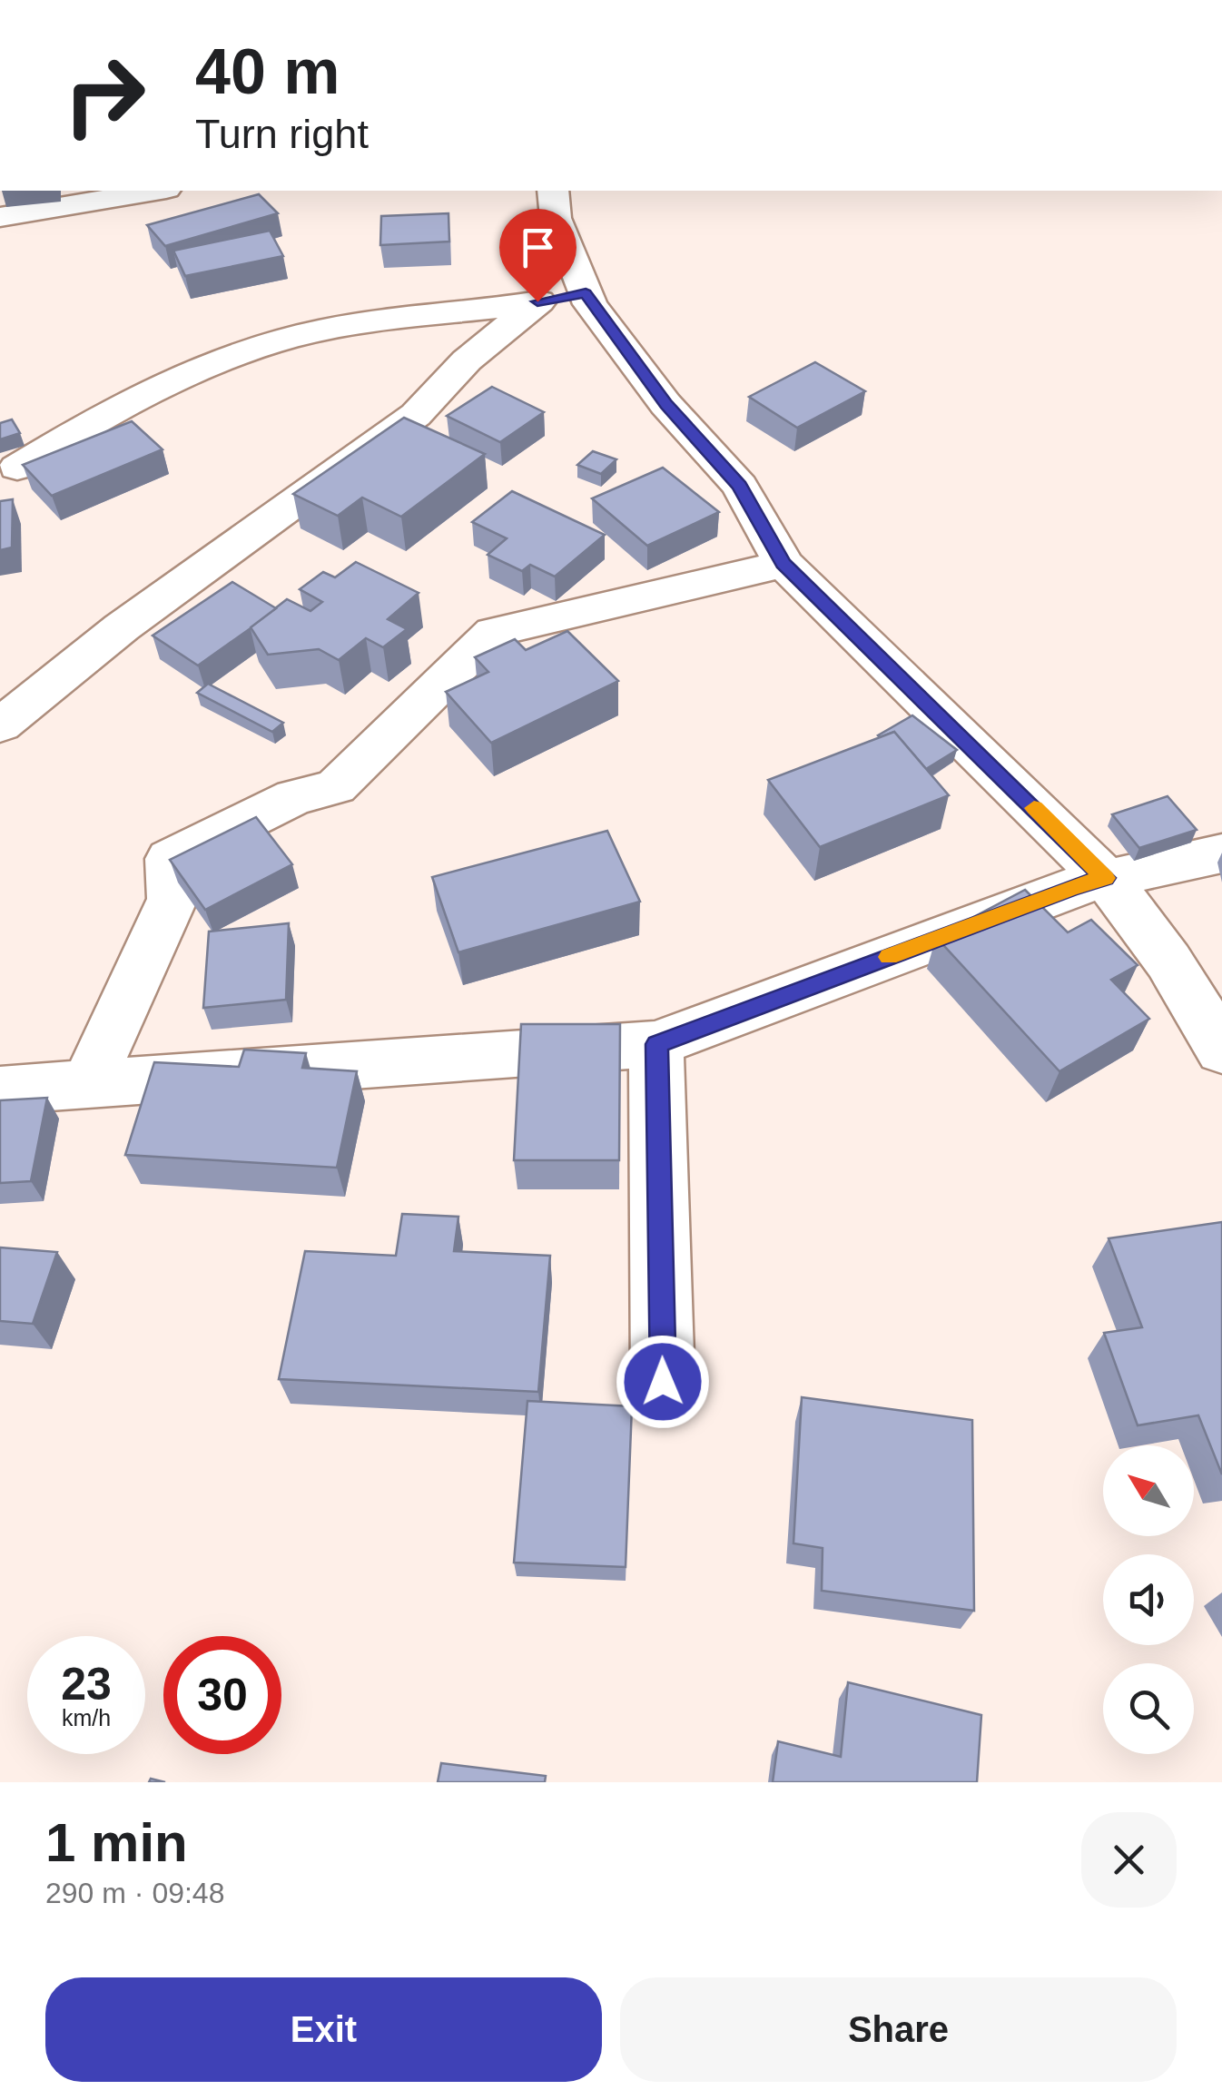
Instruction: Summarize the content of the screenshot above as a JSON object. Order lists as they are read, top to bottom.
{
  "north": "top left",
  "page": {
    "turn": ["40 m", "Turn right"],
    "speed": "23 km/h",
    "limit": "30",
    "heading": ["1 min", "290 m · 09:48"],
    "buttons": ["Exit", "Share"]
  }
}
